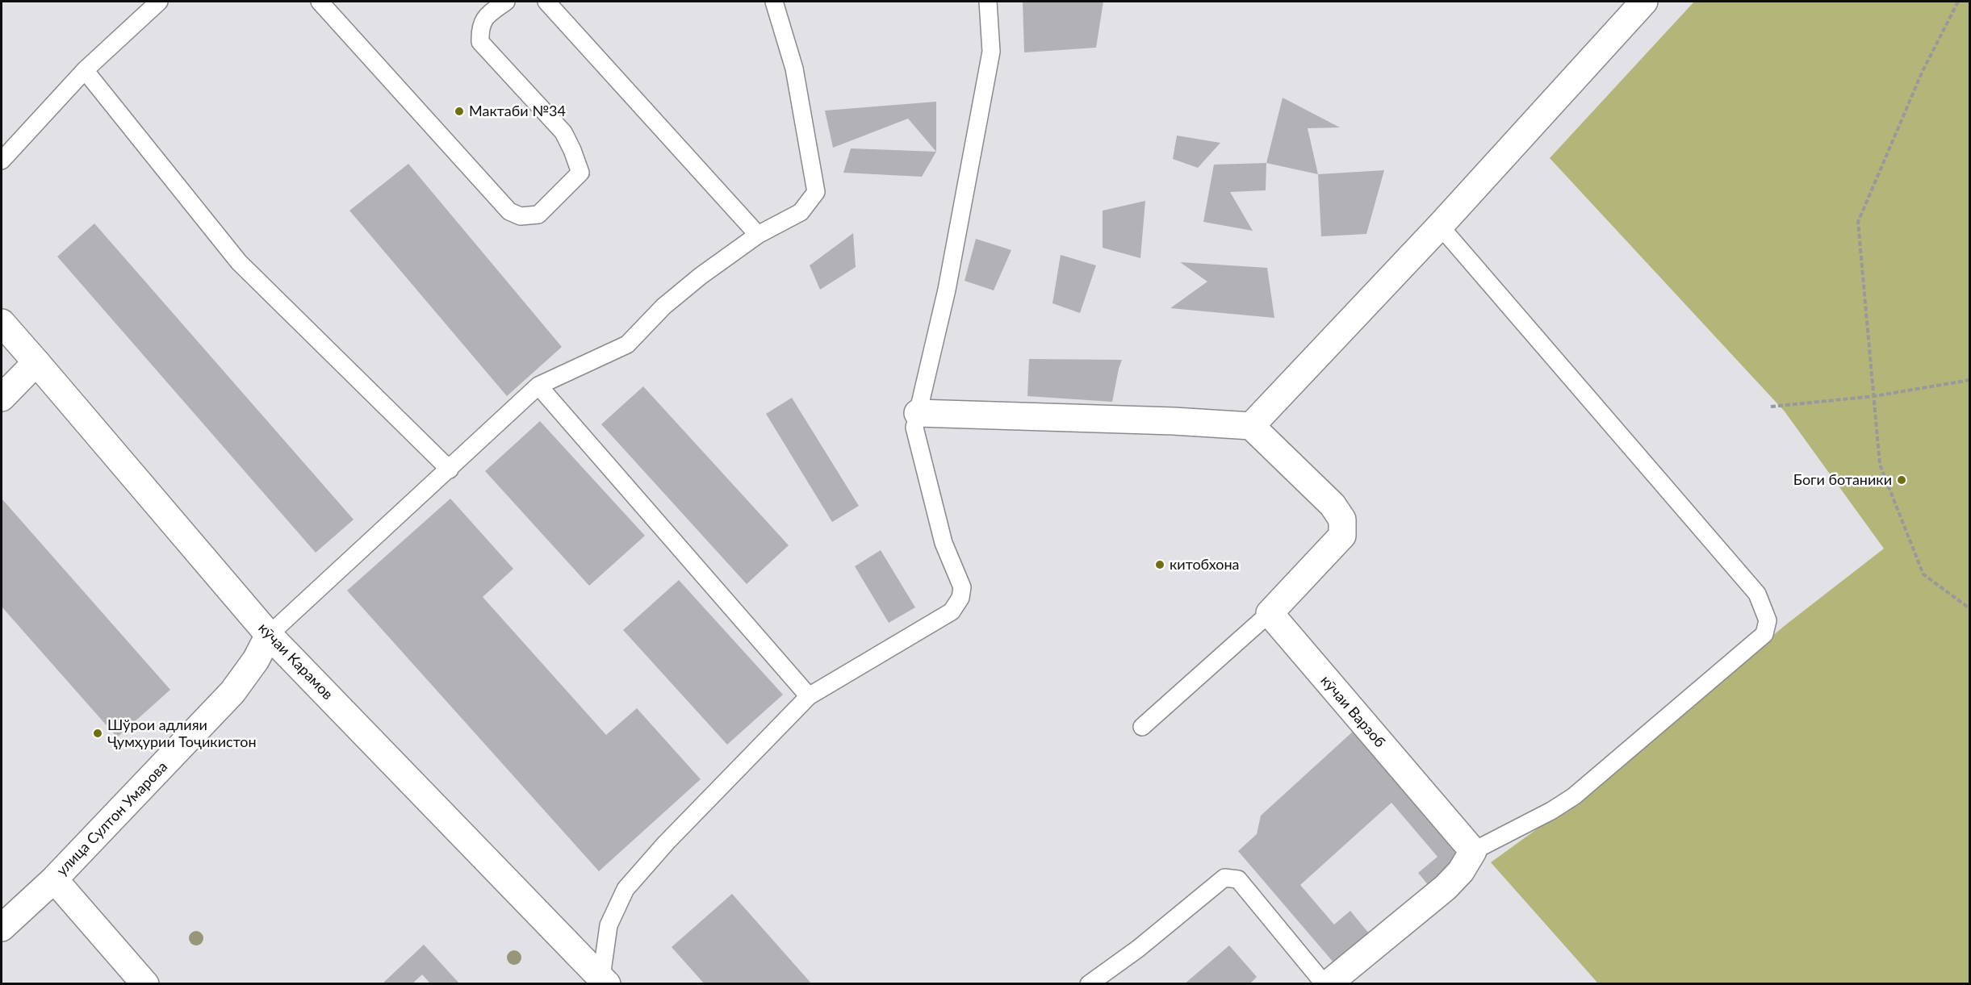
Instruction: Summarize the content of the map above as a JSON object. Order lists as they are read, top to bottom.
{
  "streets": {
    "street": ["кӯчаи Карамов", "кӯчаи Варзоб", "улица Султон Умарова"]
  },
  "crossings": [
    ["кӯчаи Карамов", "улица Султон Умарова"]
  ],
  "places": [
    "Мактаби №34",
    "Боги ботаники",
    "китобхона",
    "Шўрои адлияи Ҷумҳурии Тоҷикистон"
  ]
}
